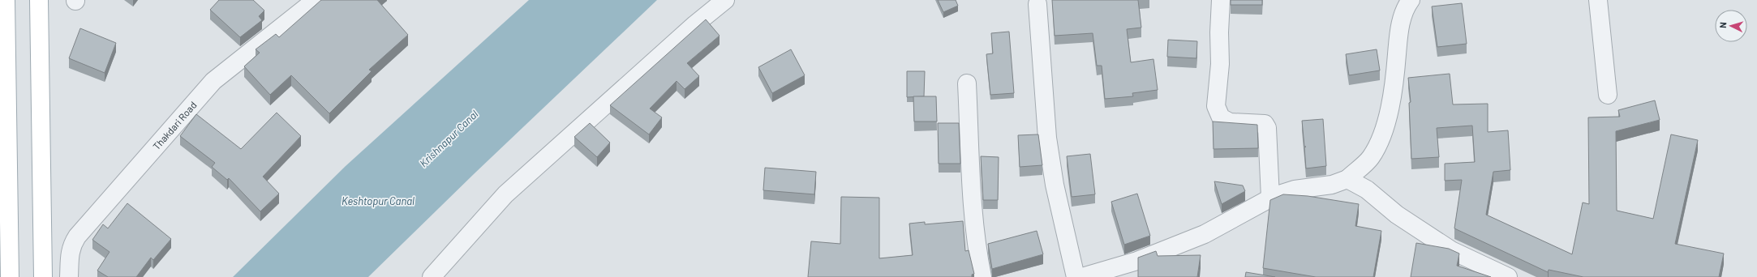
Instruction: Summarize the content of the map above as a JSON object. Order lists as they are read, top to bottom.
{
  "streets": {
    "street": ["Thakdari Road"]
  },
  "water": ["Krishnapur Canal", "Keshtopur Canal"],
  "north": "left"
}
